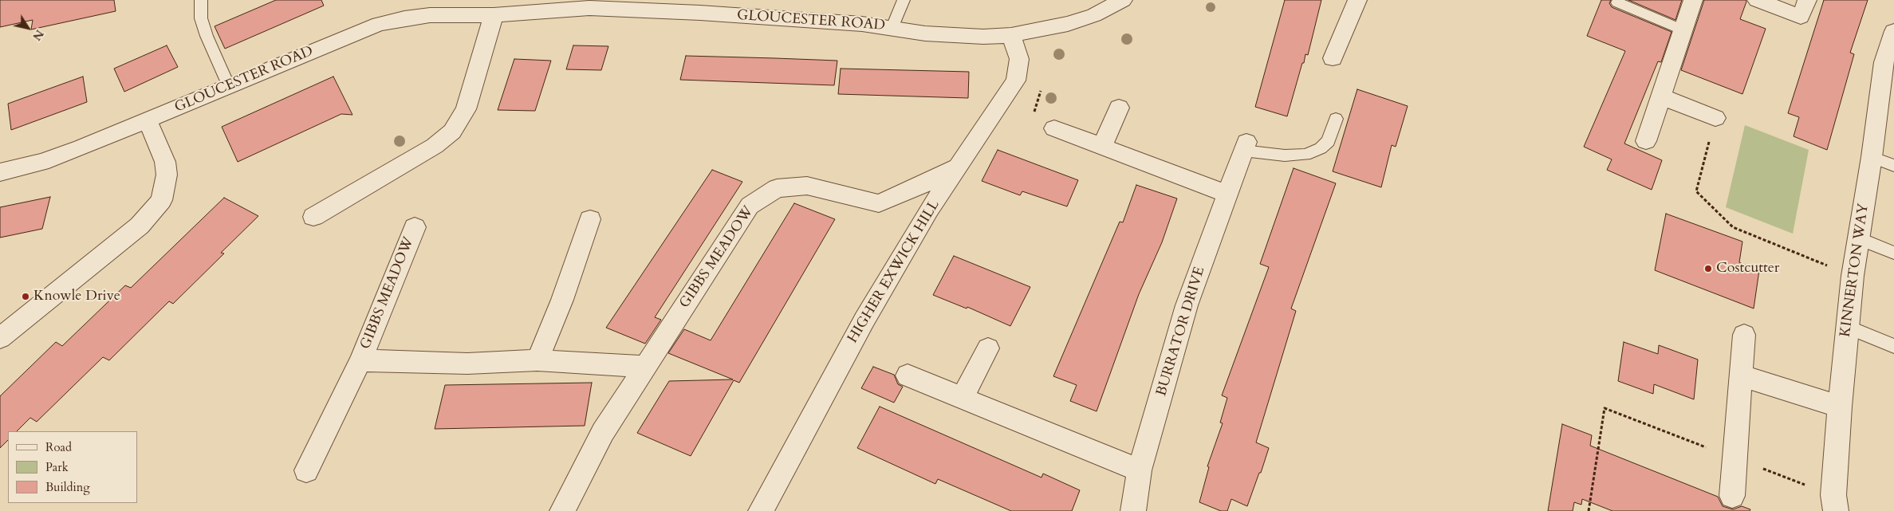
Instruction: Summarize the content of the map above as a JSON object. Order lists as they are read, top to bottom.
{
  "streets": {
    "street": [
      "GLOUCESTER ROAD",
      "GIBBS MEADOW",
      "KINNERTON WAY",
      "HIGHER EXWICK HILL",
      "BURRATOR DRIVE"
    ]
  },
  "crossings": [
    ["GLOUCESTER ROAD", "HIGHER EXWICK HILL"],
    ["GIBBS MEADOW", "HIGHER EXWICK HILL"]
  ],
  "places": ["Costcutter", "Knowle Drive"],
  "legend": ["Road", "Park", "Building"],
  "north": "bottom right"
}
